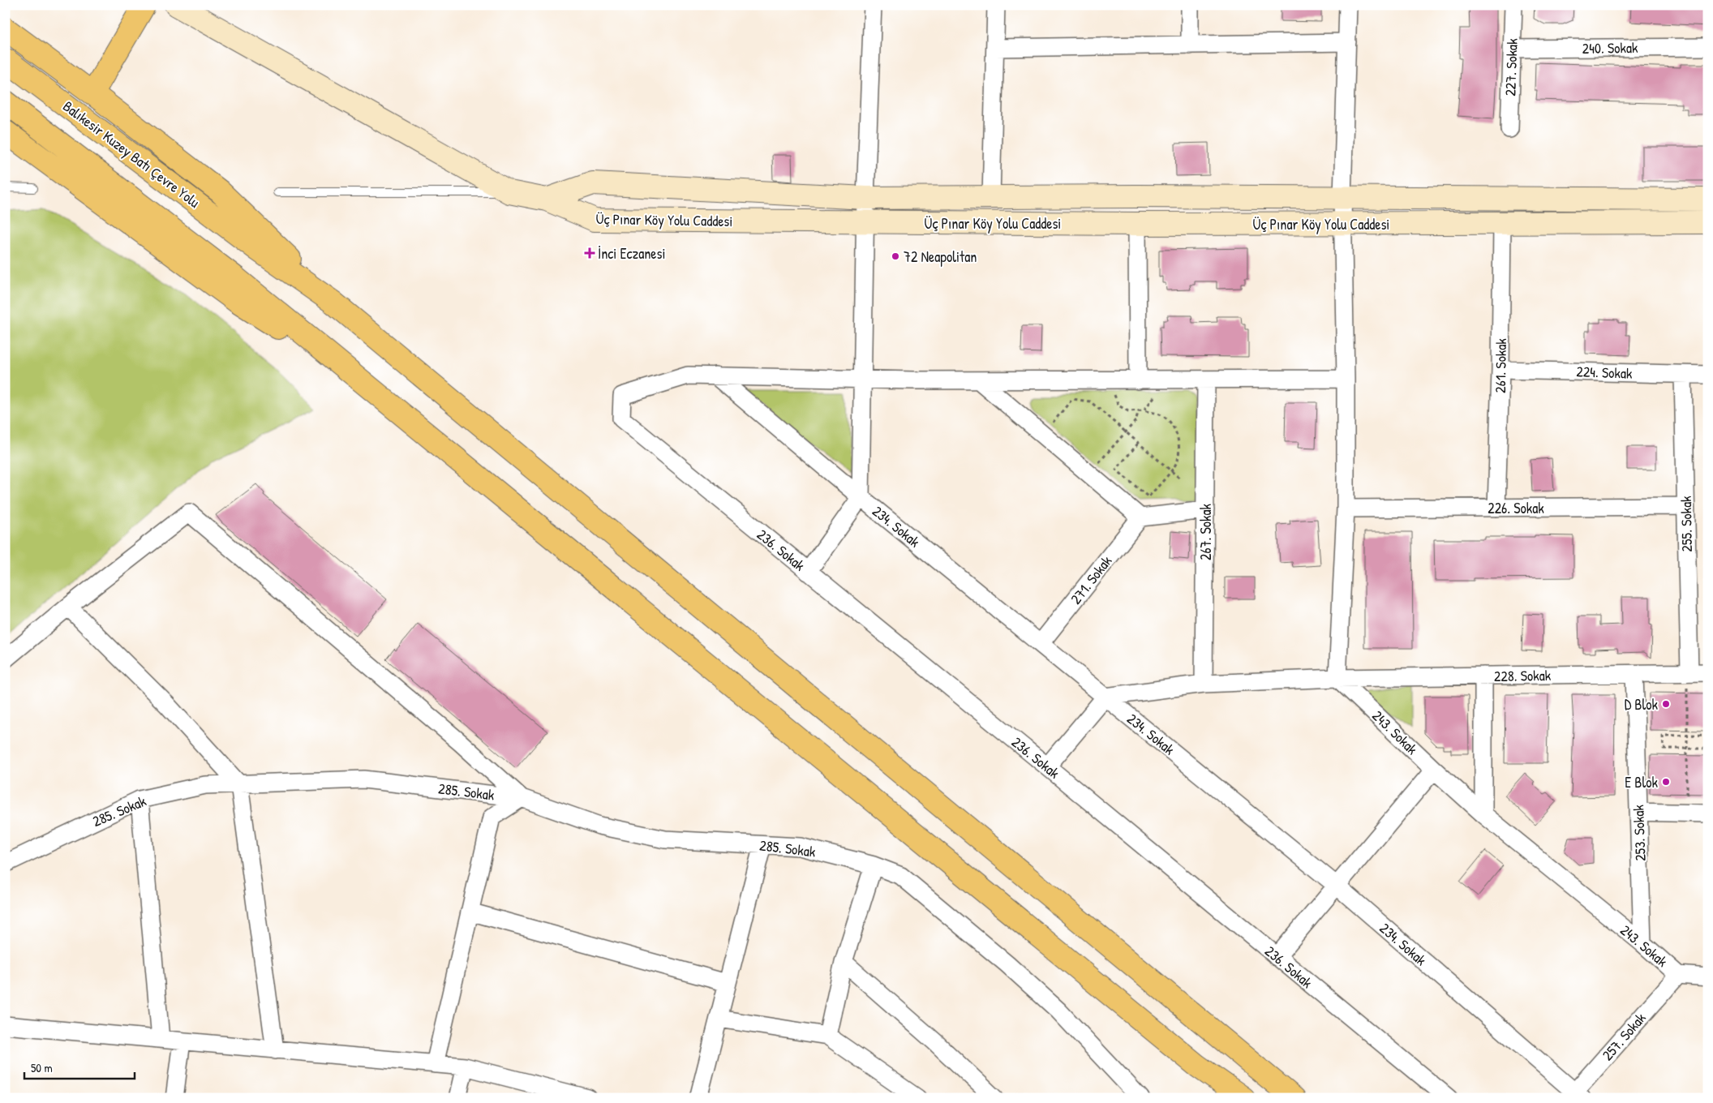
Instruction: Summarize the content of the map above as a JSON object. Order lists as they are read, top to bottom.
{
  "streets": {
    "highway": ["Balıkesir Kuzey Batı Çevre Yolu"],
    "main road": ["Üç Pınar Köy Yolu Caddesi"],
    "street": [
      "240. Sokak",
      "227. Sokak",
      "261. Sokak",
      "224. Sokak",
      "226. Sokak",
      "255. Sokak",
      "234. Sokak",
      "267. Sokak",
      "236. Sokak",
      "271. Sokak",
      "228. Sokak",
      "243. Sokak",
      "285. Sokak",
      "253. Sokak",
      "257. Sokak"
    ]
  },
  "crossings": [
    ["240. Sokak", "227. Sokak"],
    ["Üç Pınar Köy Yolu Caddesi", "261. Sokak"],
    ["261. Sokak", "224. Sokak"],
    ["261. Sokak", "226. Sokak"],
    ["224. Sokak", "255. Sokak"],
    ["226. Sokak", "255. Sokak"],
    ["255. Sokak", "228. Sokak"],
    ["234. Sokak", "236. Sokak"],
    ["234. Sokak", "271. Sokak"],
    ["234. Sokak", "257. Sokak"],
    ["228. Sokak", "243. Sokak"],
    ["228. Sokak", "253. Sokak"],
    ["243. Sokak", "253. Sokak"],
    ["243. Sokak", "257. Sokak"]
  ],
  "places": {
    "health": ["İnci Eczanesi"],
    "other": ["72 Neapolitan", "D Blok", "E Blok"]
  },
  "scale_bar": "50 m"
}
